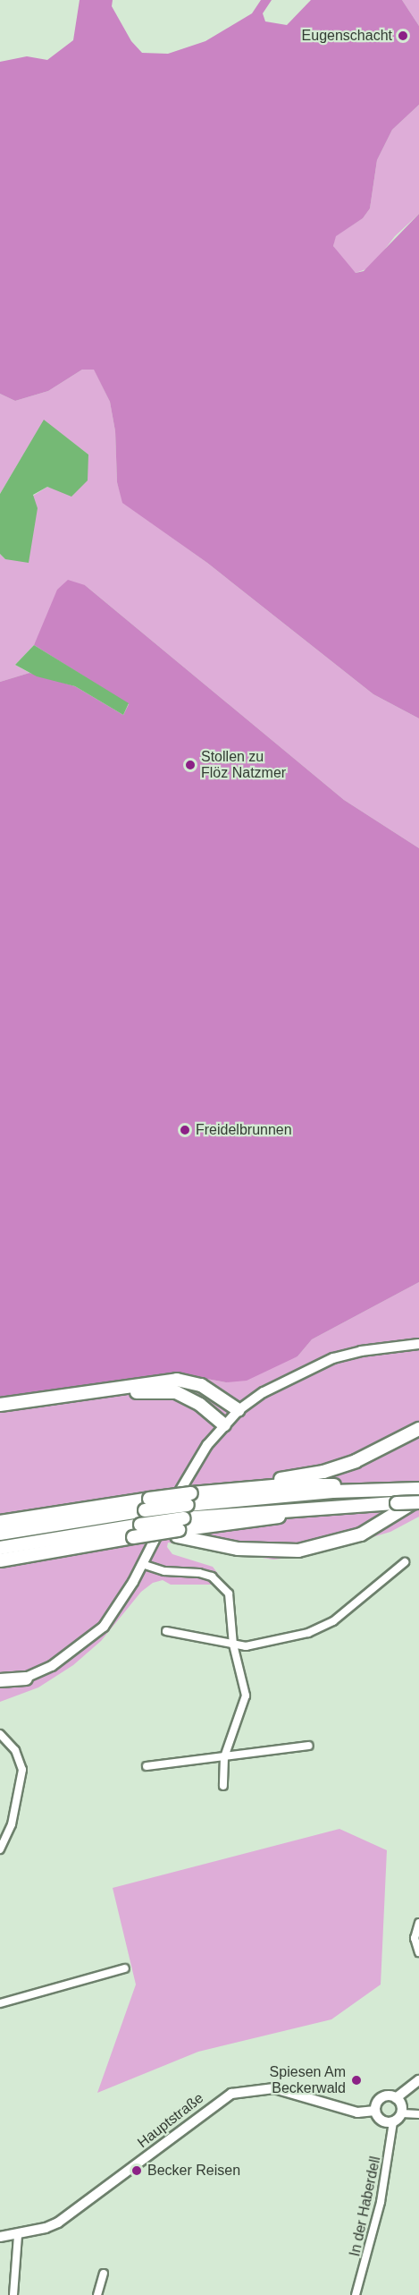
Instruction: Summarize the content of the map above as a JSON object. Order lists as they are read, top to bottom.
{
  "streets": {
    "street": ["Hauptstraße", "In der Haberdell"]
  },
  "crossings": [
    ["Hauptstraße", "In der Haberdell"]
  ],
  "places": [
    "Eugenschacht",
    "Stollen zu Flöz Natzmer",
    "Freidelbrunnen",
    "Spiesen Am Beckerwald",
    "Becker Reisen"
  ]
}
